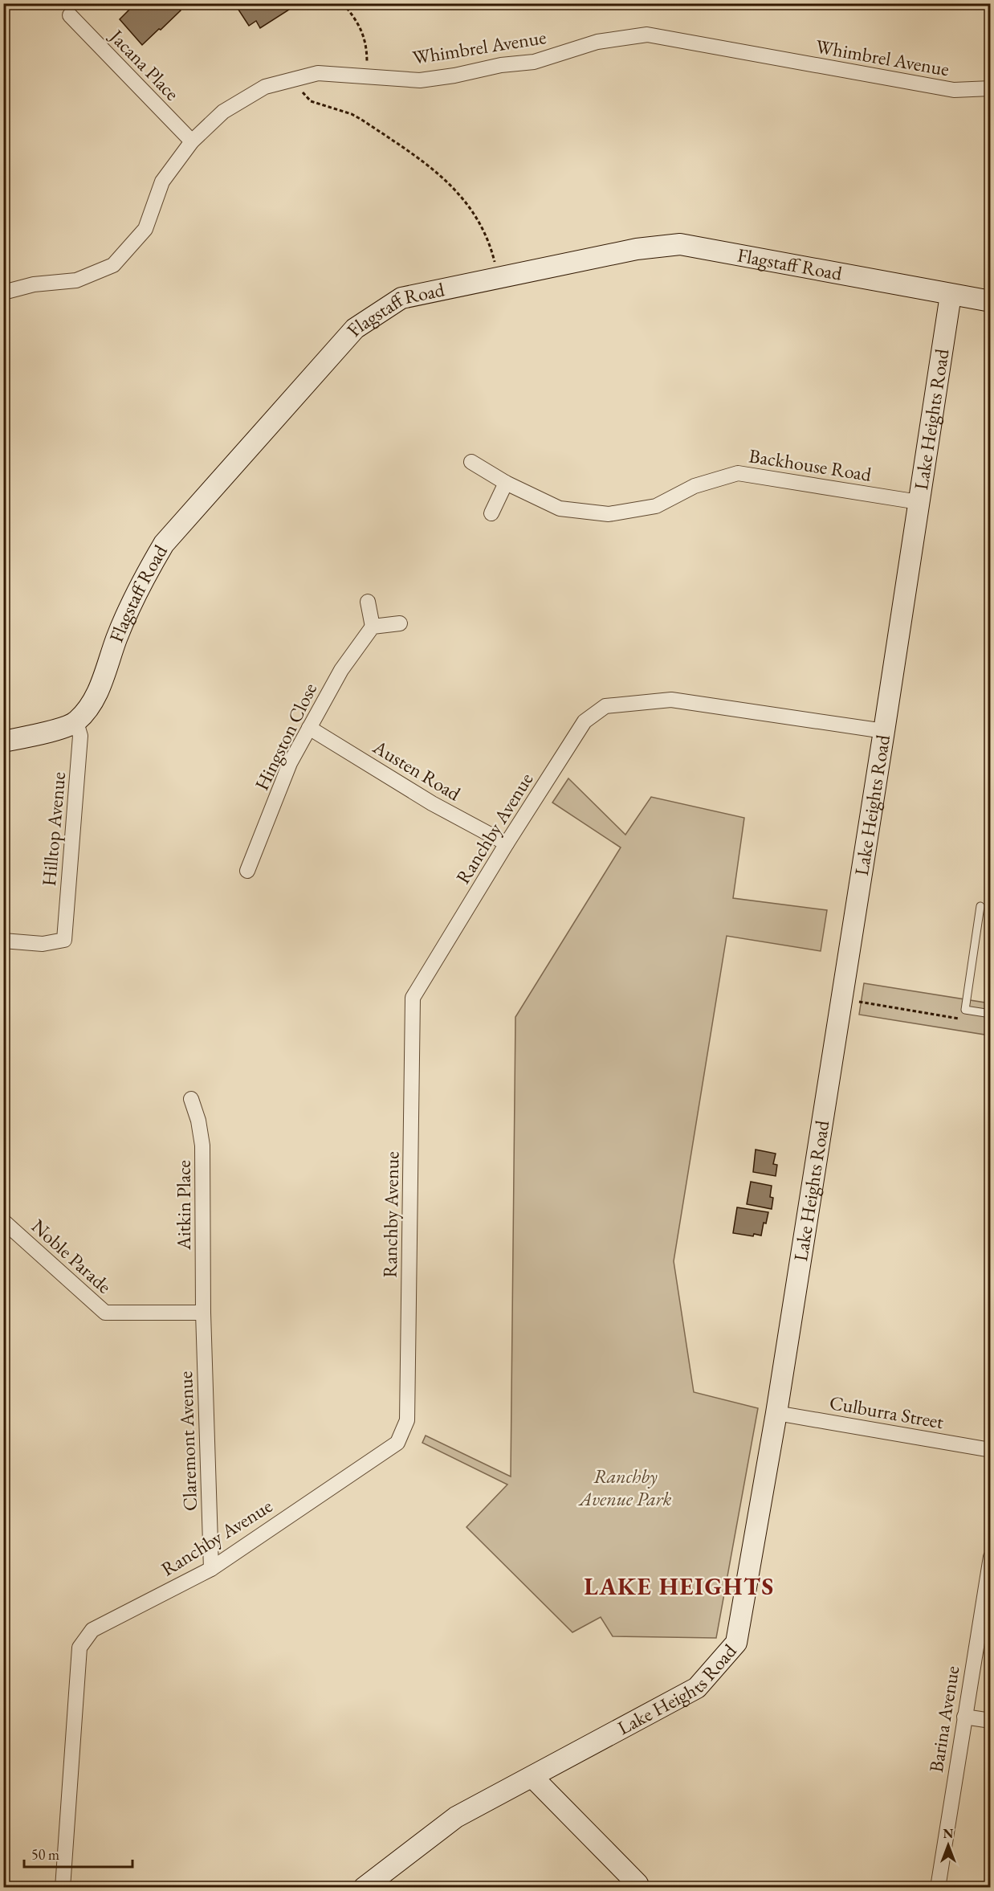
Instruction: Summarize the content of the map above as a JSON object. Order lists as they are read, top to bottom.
{
  "streets": {
    "main road": ["Flagstaff Road", "Lake Heights Road"],
    "street": [
      "Whimbrel Avenue",
      "Jacana Place",
      "Backhouse Road",
      "Hingston Close",
      "Austen Road",
      "Ranchby Avenue",
      "Hilltop Avenue",
      "Aitkin Place",
      "Noble Parade",
      "Culburra Street",
      "Claremont Avenue",
      "Barina Avenue"
    ]
  },
  "crossings": [
    ["Whimbrel Avenue", "Jacana Place"],
    ["Flagstaff Road", "Lake Heights Road"],
    ["Flagstaff Road", "Hilltop Avenue"],
    ["Lake Heights Road", "Backhouse Road"],
    ["Lake Heights Road", "Ranchby Avenue"],
    ["Lake Heights Road", "Culburra Street"],
    ["Hingston Close", "Austen Road"],
    ["Austen Road", "Ranchby Avenue"],
    ["Ranchby Avenue", "Claremont Avenue"],
    ["Aitkin Place", "Noble Parade"],
    ["Aitkin Place", "Claremont Avenue"],
    ["Noble Parade", "Claremont Avenue"]
  ],
  "districts": ["LAKE HEIGHTS"],
  "parks": ["Ranchby Avenue Park"],
  "scale_bar": "50 m",
  "north": "top"
}
